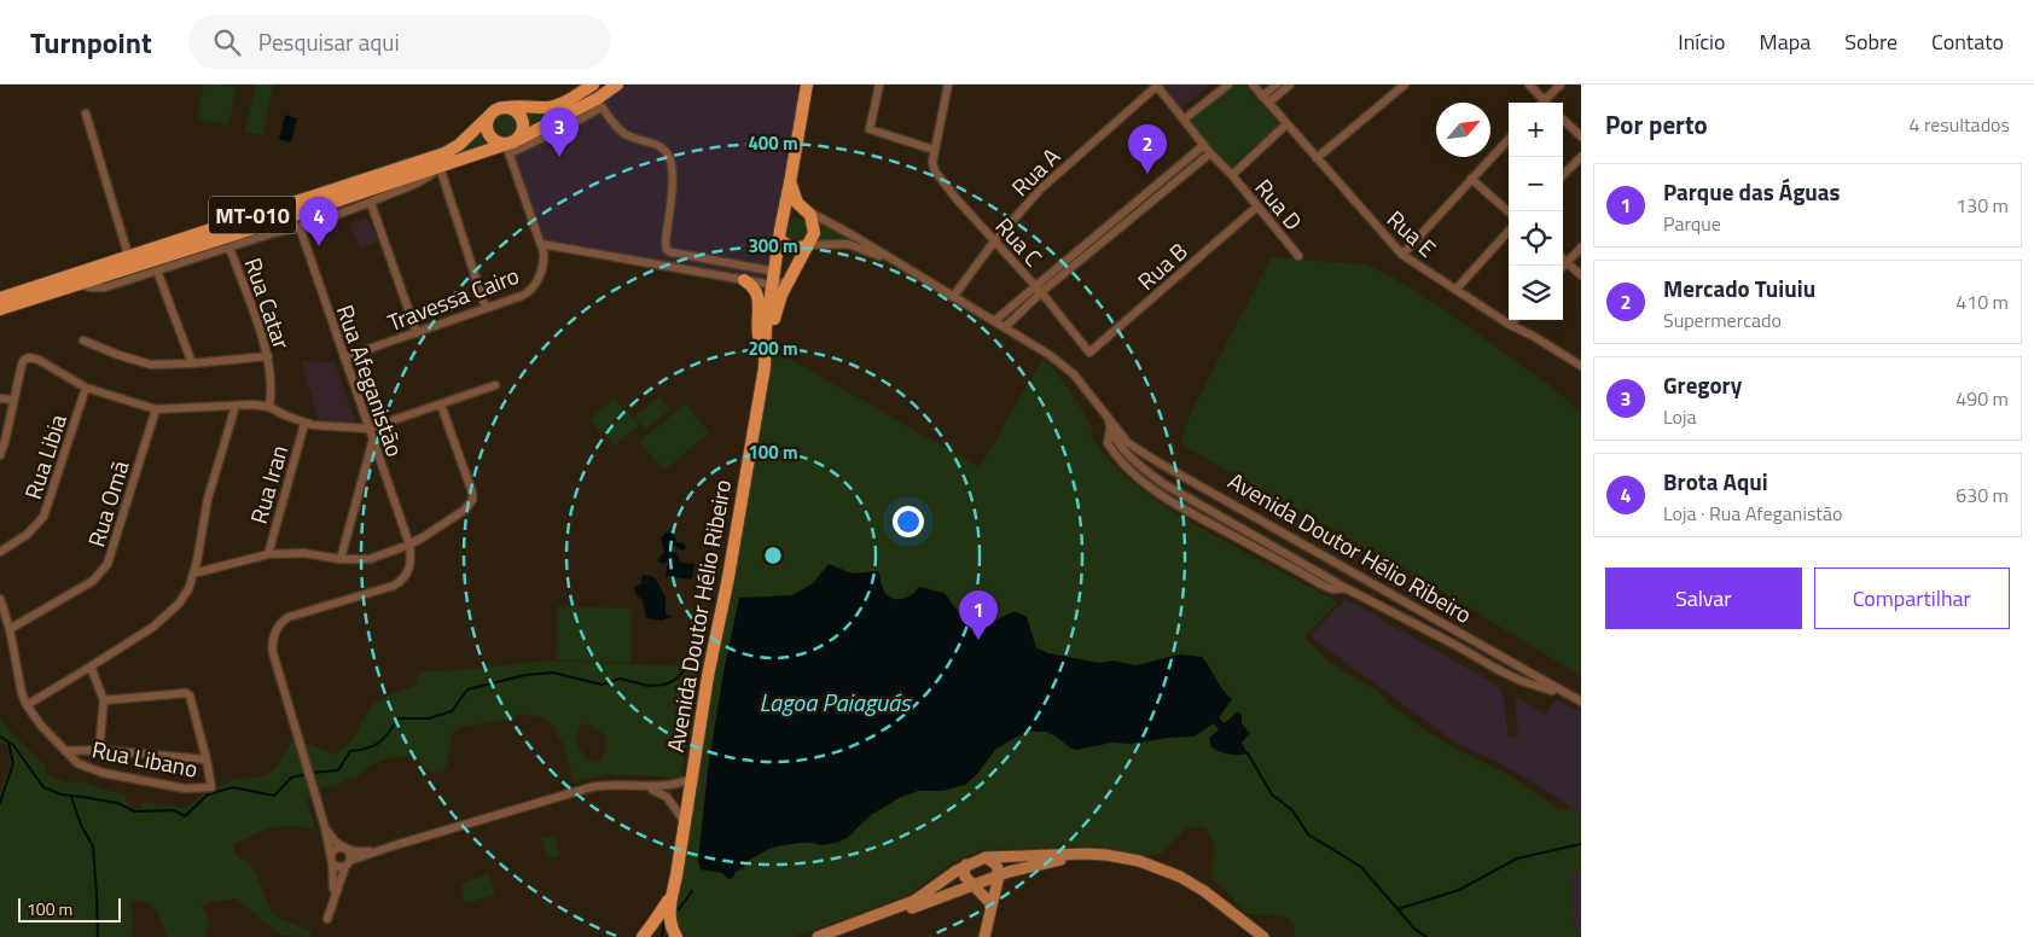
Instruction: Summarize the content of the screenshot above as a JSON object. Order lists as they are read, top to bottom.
{
  "streets": {
    "main road": ["MT-010", "Avenida Doutor Hélio Ribeiro"],
    "street": [
      "Rua A",
      "Rua D",
      "Rua E",
      "Rua C",
      "Rua B",
      "Travessa Cairo",
      "Rua Catar",
      "Rua Afeganistão",
      "Rua Libia",
      "Rua Iran",
      "Rua Omã",
      "Rua Libano"
    ]
  },
  "crossings": [
    ["Rua A", "Rua D"],
    ["Rua A", "Rua C"],
    ["Rua A", "Avenida Doutor Hélio Ribeiro"],
    ["Rua D", "Rua B"],
    ["Rua C", "Rua B"],
    ["Travessa Cairo", "Rua Afeganistão"],
    ["Rua Omã", "Rua Libano"]
  ],
  "water": ["Lagoa Paiaguás"],
  "scale_bar": "100 m",
  "north": "top right",
  "page": {
    "header": "Turnpoint",
    "search": "Pesquisar aqui",
    "nav": [
      "Início",
      "Mapa",
      "Sobre",
      "Contato"
    ],
    "heading": ["Por perto", "4 resultados"],
    "map_buttons": ["+", "−"],
    "pins": [
      "3",
      "2",
      "4",
      "1"
    ],
    "list": [
      {
        "mark": "1",
        "name": "Parque das Águas",
        "note": "Parque",
        "value": "130 m"
      },
      {
        "mark": "2",
        "name": "Mercado Tuiuiu",
        "note": "Supermercado",
        "value": "410 m"
      },
      {
        "mark": "3",
        "name": "Gregory",
        "note": "Loja",
        "value": "490 m"
      },
      {
        "mark": "4",
        "name": "Brota Aqui",
        "note": "Loja · Rua Afeganistão",
        "value": "630 m"
      }
    ],
    "buttons": ["Salvar", "Compartilhar"],
    "scale": "100 m"
  },
  "rings": [
    "400 m",
    "300 m",
    "200 m",
    "100 m"
  ]
}
